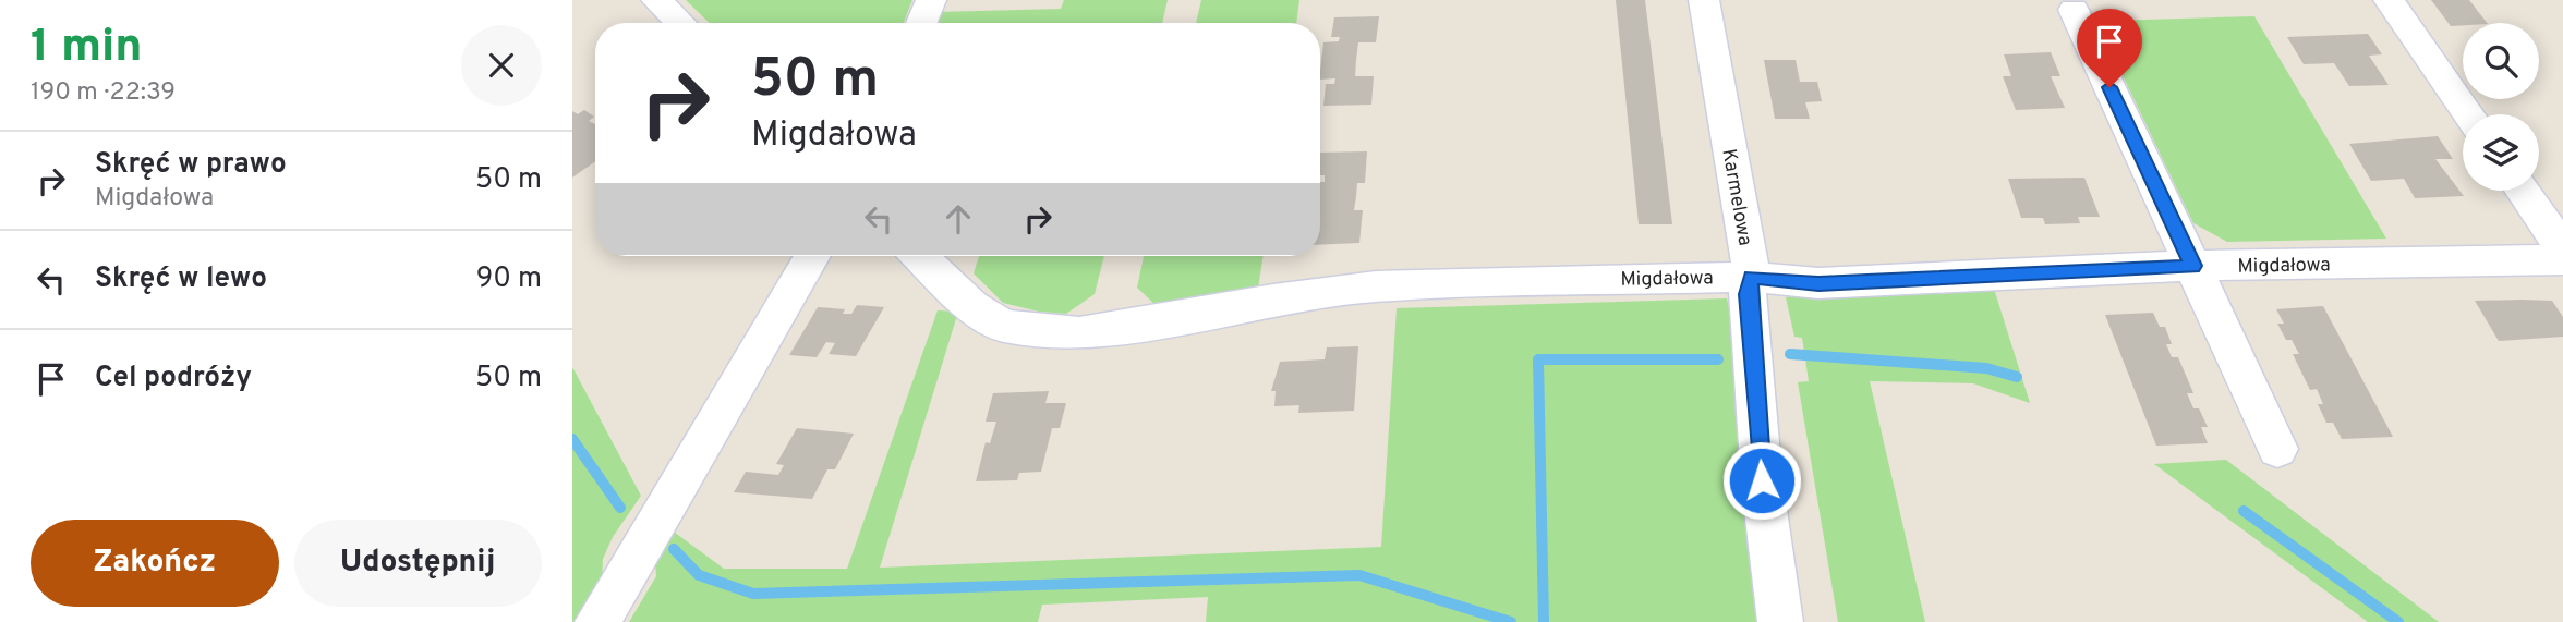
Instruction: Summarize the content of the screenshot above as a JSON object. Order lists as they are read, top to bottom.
{
  "streets": {
    "street": ["Karmelowa", "Migdałowa"]
  },
  "crossings": [
    ["Karmelowa", "Migdałowa"]
  ],
  "page": {
    "heading": ["1 min", "190 m · 22:39"],
    "turn": ["50 m", "Migdałowa"],
    "list": [
      {
        "name": "Skręć w prawo",
        "note": "Migdałowa",
        "value": "50 m"
      },
      {
        "name": "Skręć w lewo",
        "value": "90 m"
      },
      {
        "name": "Cel podróży",
        "value": "50 m"
      }
    ],
    "buttons": ["Zakończ", "Udostępnij"]
  }
}
